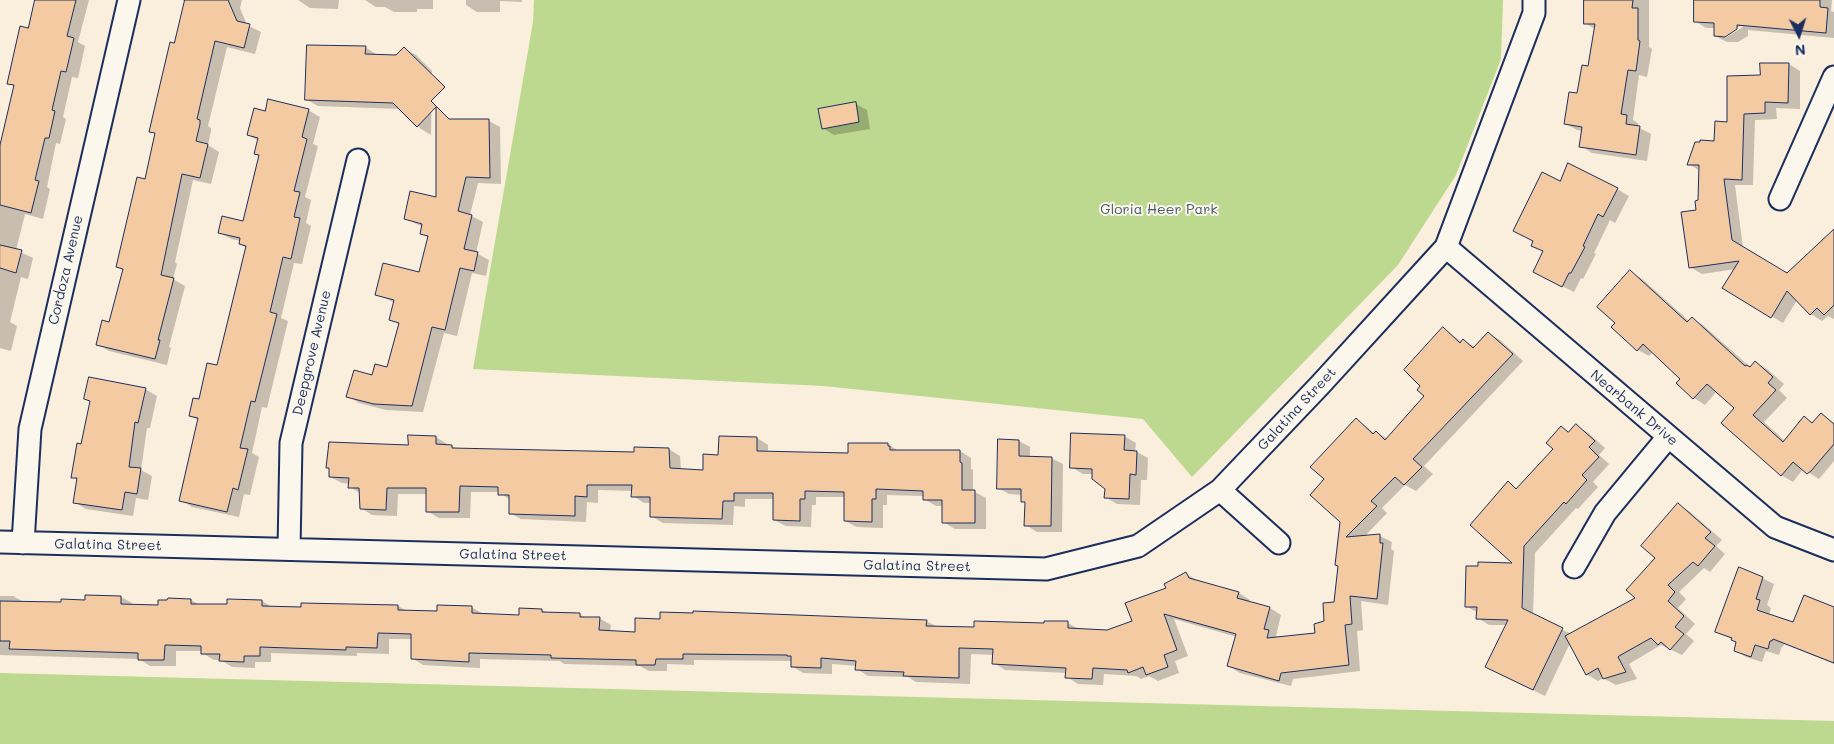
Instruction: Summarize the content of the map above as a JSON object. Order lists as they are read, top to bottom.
{
  "streets": {
    "street": [
      "Cordoza Avenue",
      "Deepgrove Avenue",
      "Nearbank Drive",
      "Galatina Street"
    ]
  },
  "crossings": [
    ["Cordoza Avenue", "Galatina Street"],
    ["Deepgrove Avenue", "Galatina Street"],
    ["Nearbank Drive", "Galatina Street"]
  ],
  "parks": ["Gloria Heer Park"],
  "north": "bottom"
}
